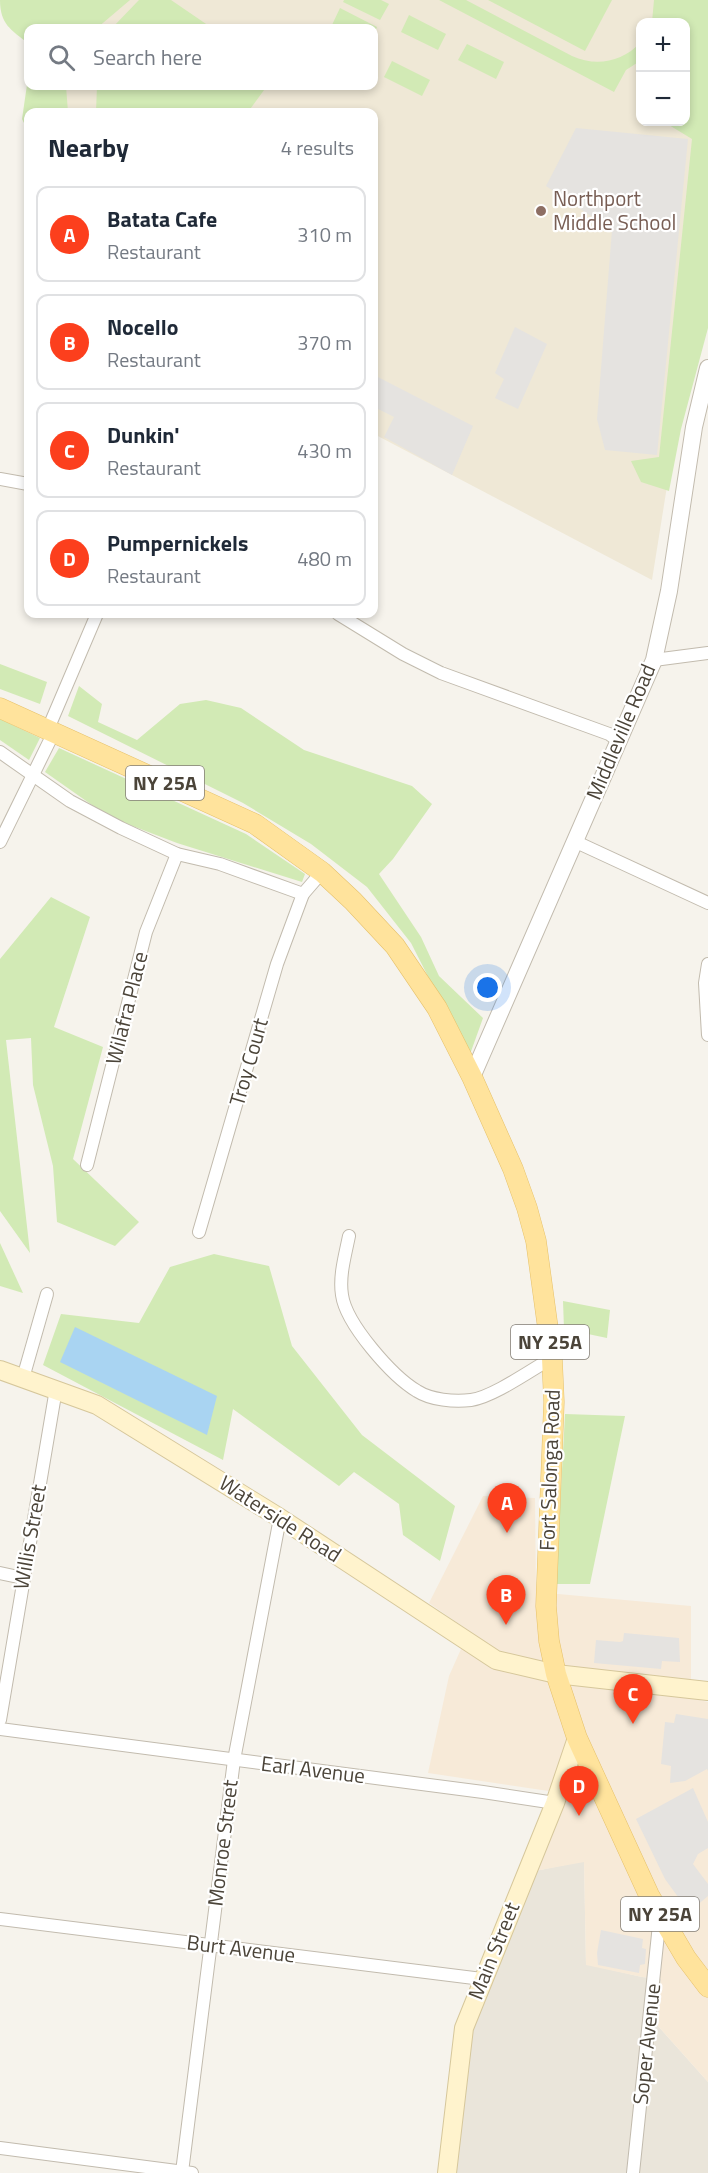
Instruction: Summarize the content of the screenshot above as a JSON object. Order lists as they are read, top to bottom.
{
  "streets": {
    "main road": [
      "NY 25A",
      "Fort Salonga Road",
      "Waterside Road",
      "Main Street"
    ],
    "street": [
      "Middleville Road",
      "Wilafra Place",
      "Troy Court",
      "Willis Street",
      "Earl Avenue",
      "Monroe Street",
      "Burt Avenue",
      "Soper Avenue"
    ]
  },
  "crossings": [
    ["Middleville Road", "Fort Salonga Road"],
    ["Fort Salonga Road", "Waterside Road"],
    ["Fort Salonga Road", "Main Street"],
    ["Fort Salonga Road", "Soper Avenue"],
    ["Waterside Road", "Willis Street"],
    ["Waterside Road", "Monroe Street"],
    ["Earl Avenue", "Monroe Street"],
    ["Earl Avenue", "Main Street"],
    ["Monroe Street", "Burt Avenue"],
    ["Burt Avenue", "Main Street"]
  ],
  "places": ["Northport Middle School"],
  "page": {
    "map_buttons": ["+", "−"],
    "search": "Search here",
    "heading": ["Nearby", "4 results"],
    "list": [
      {
        "mark": "A",
        "name": "Batata Cafe",
        "note": "Restaurant",
        "value": "310 m"
      },
      {
        "mark": "B",
        "name": "Nocello",
        "note": "Restaurant",
        "value": "370 m"
      },
      {
        "mark": "C",
        "name": "Dunkin'",
        "note": "Restaurant",
        "value": "430 m"
      },
      {
        "mark": "D",
        "name": "Pumpernickels",
        "note": "Restaurant",
        "value": "480 m"
      }
    ],
    "pins": [
      "A",
      "B",
      "C",
      "D"
    ]
  }
}
